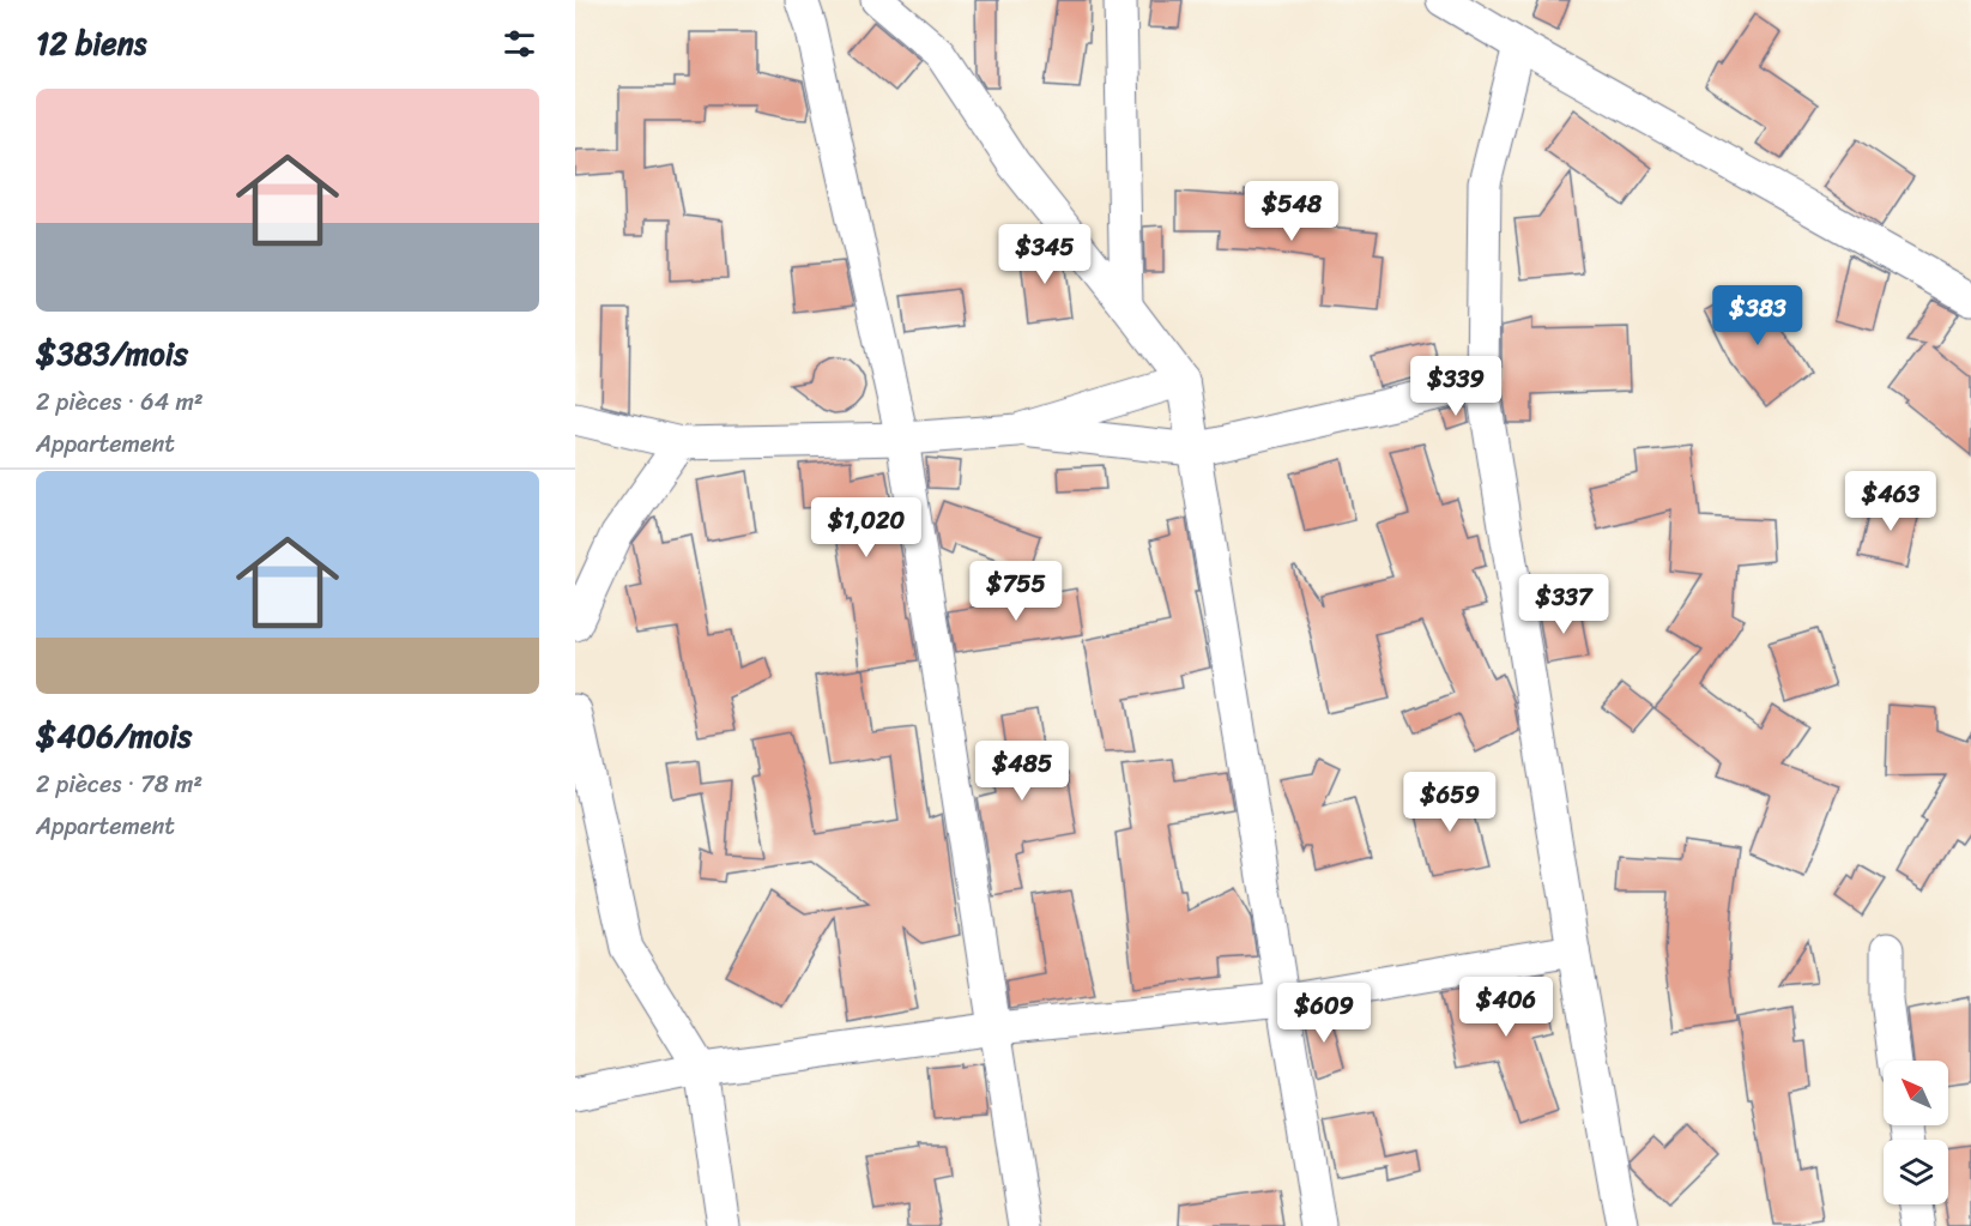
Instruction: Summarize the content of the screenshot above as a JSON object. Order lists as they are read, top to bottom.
{
  "north": "top left",
  "page": {
    "heading": "12 biens",
    "list": [
      {
        "name": "$383/mois",
        "note": "2 pièces · 64 m² · Appartement"
      },
      {
        "name": "$406/mois",
        "note": "2 pièces · 78 m² · Appartement"
      }
    ],
    "price": [
      "$548",
      "$345",
      "$383",
      "$339",
      "$463",
      "$1,020",
      "$755",
      "$337",
      "$485",
      "$659",
      "$406",
      "$609"
    ]
  }
}
